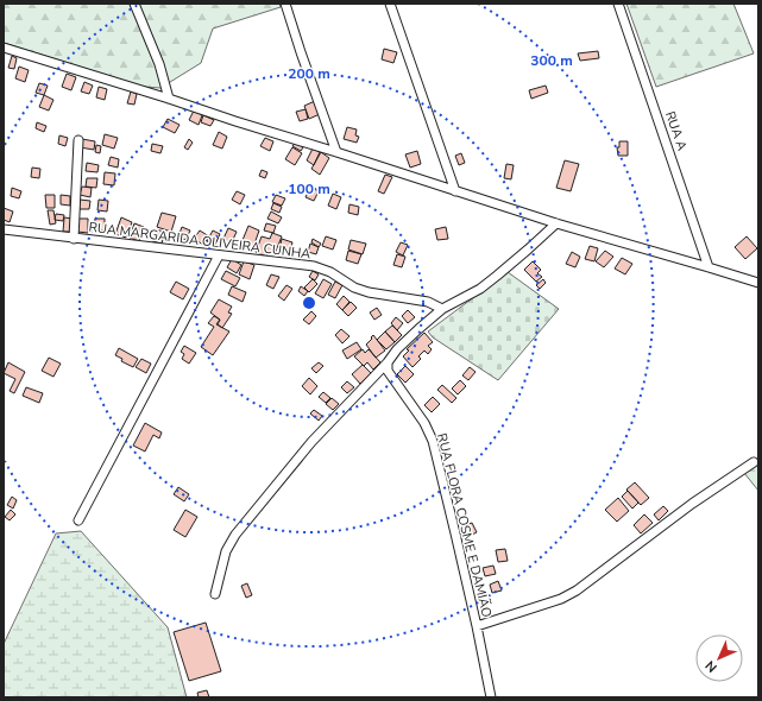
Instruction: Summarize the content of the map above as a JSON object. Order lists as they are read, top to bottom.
{
  "streets": {
    "street": ["RUA A", "RUA MARGARIDA OLIVEIRA CUNHA", "RUA FLORA COSME E DAMIÃO"]
  },
  "north": "bottom left",
  "rings": ["300 m", "200 m", "100 m"]
}
